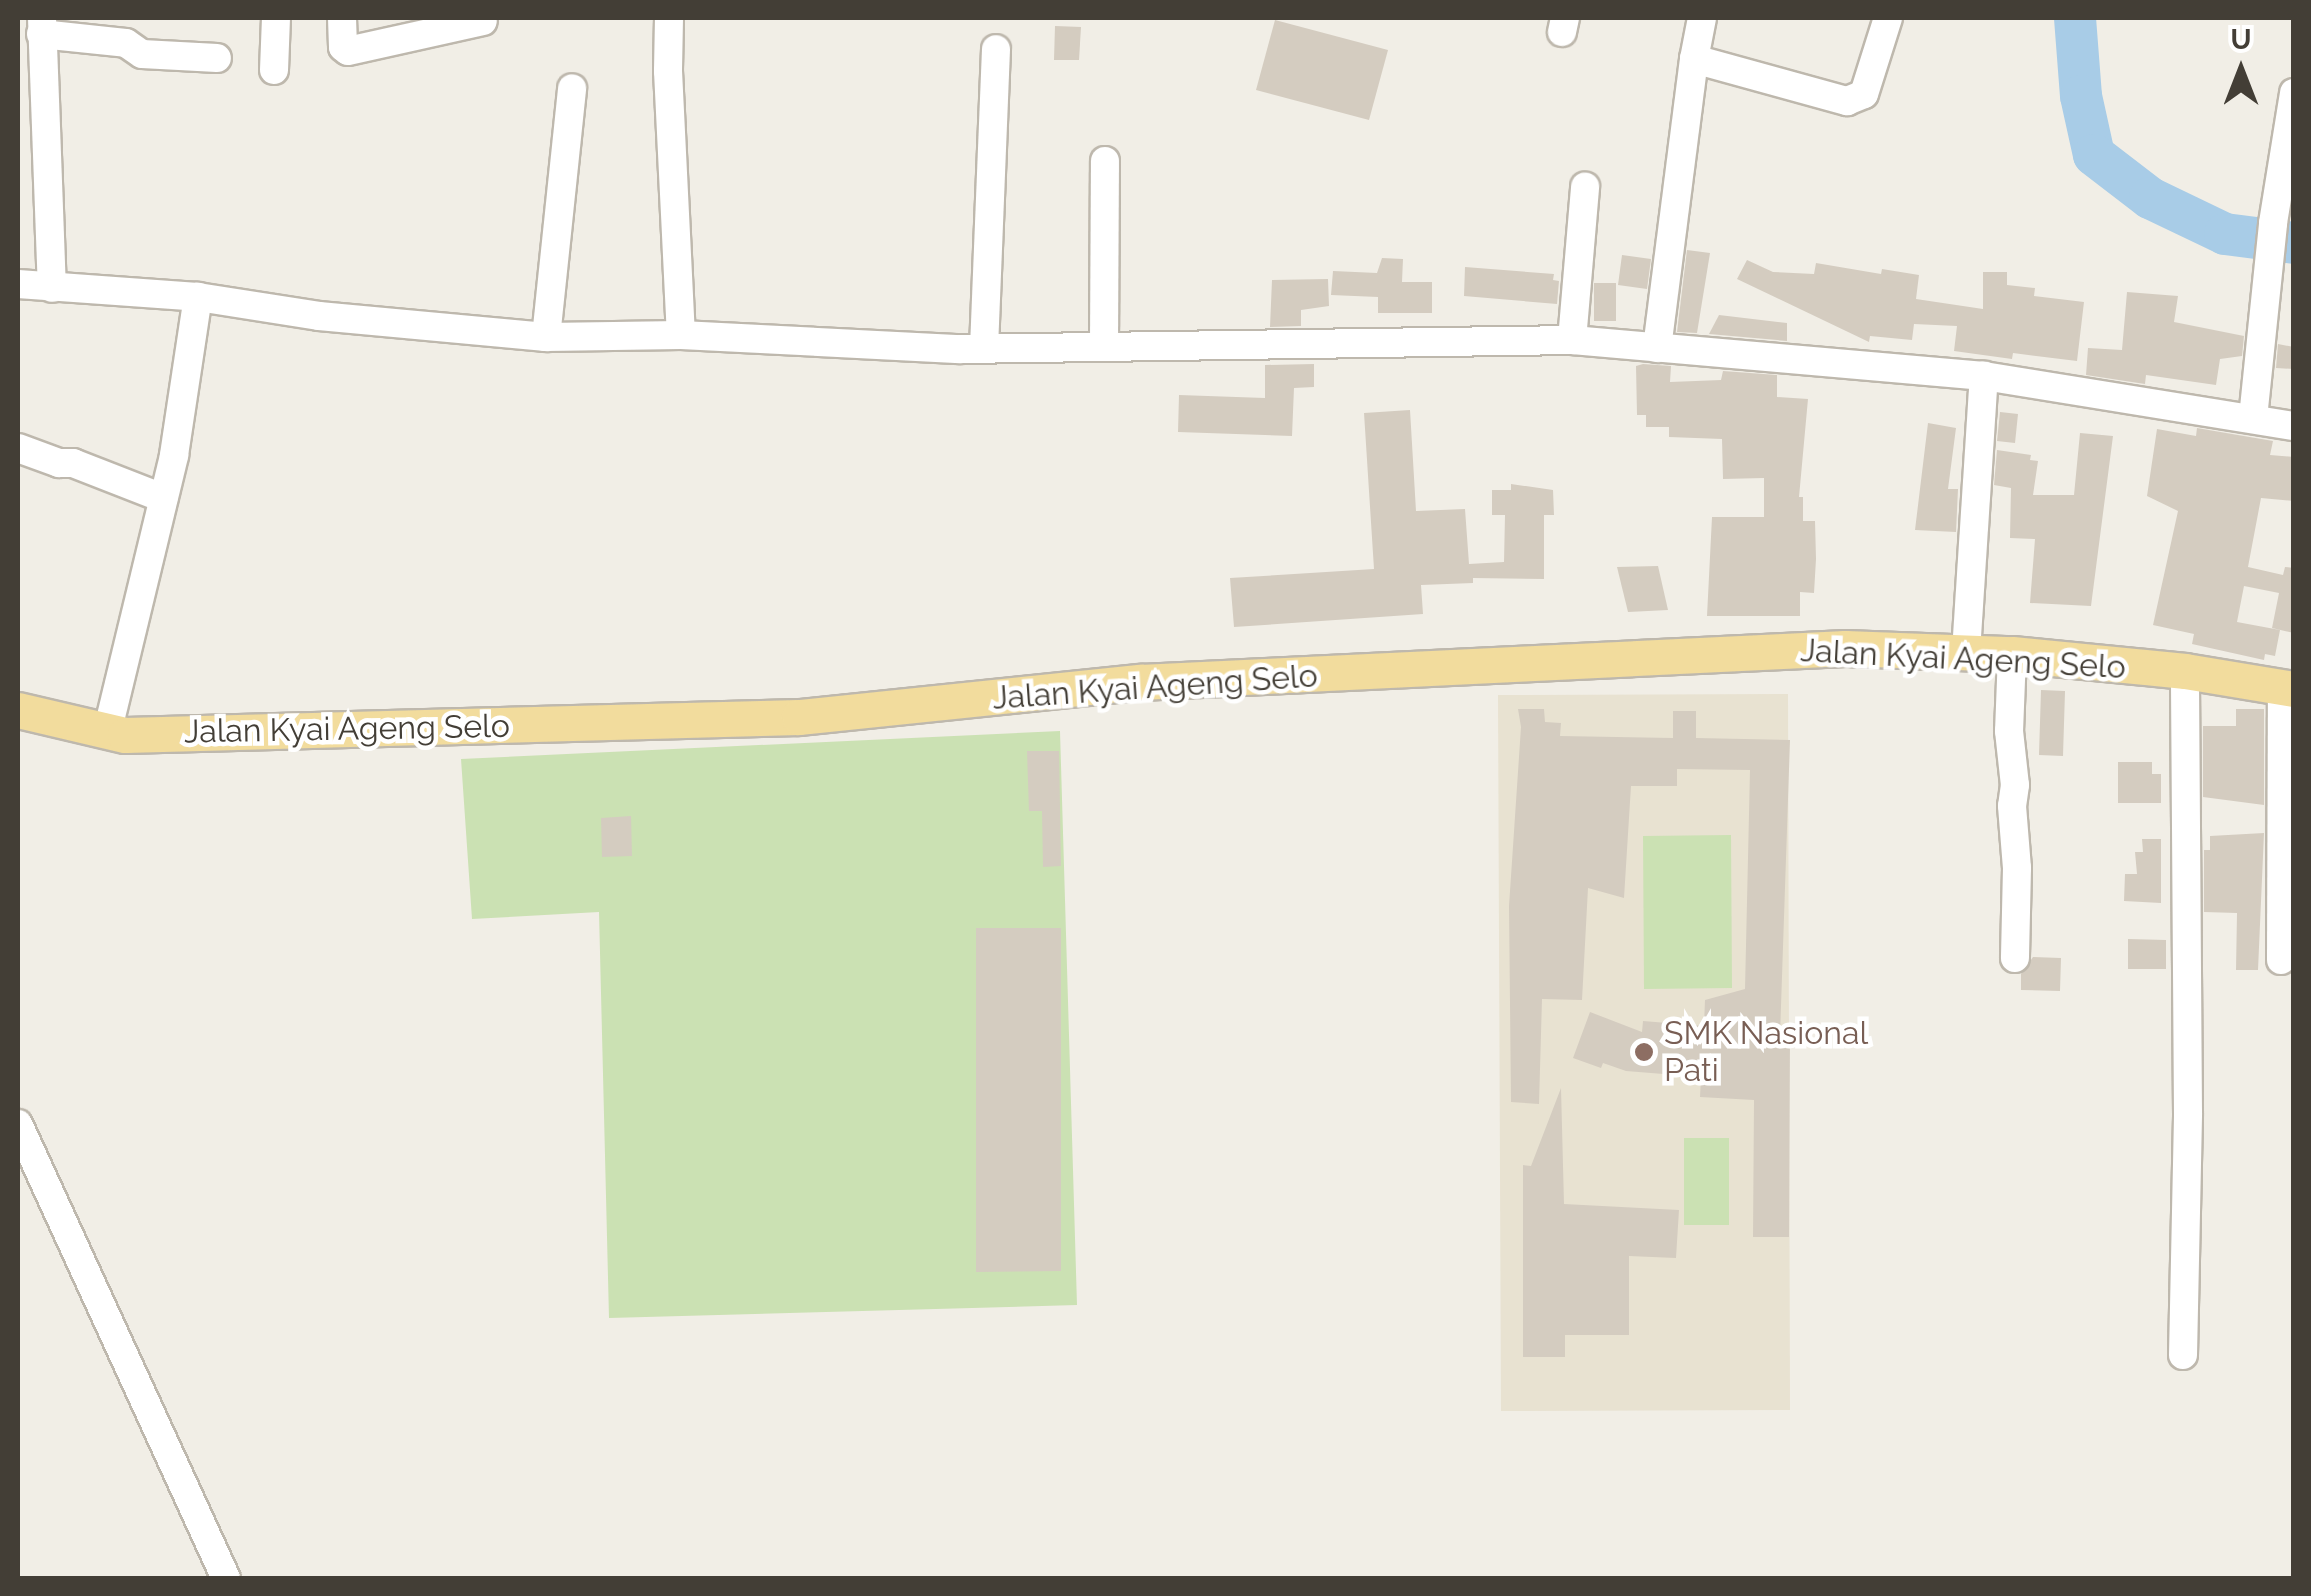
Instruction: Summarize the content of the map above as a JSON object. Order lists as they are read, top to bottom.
{
  "streets": {
    "main road": ["Jalan Kyai Ageng Selo"]
  },
  "places": ["SMK Nasional Pati"],
  "north": "top"
}
